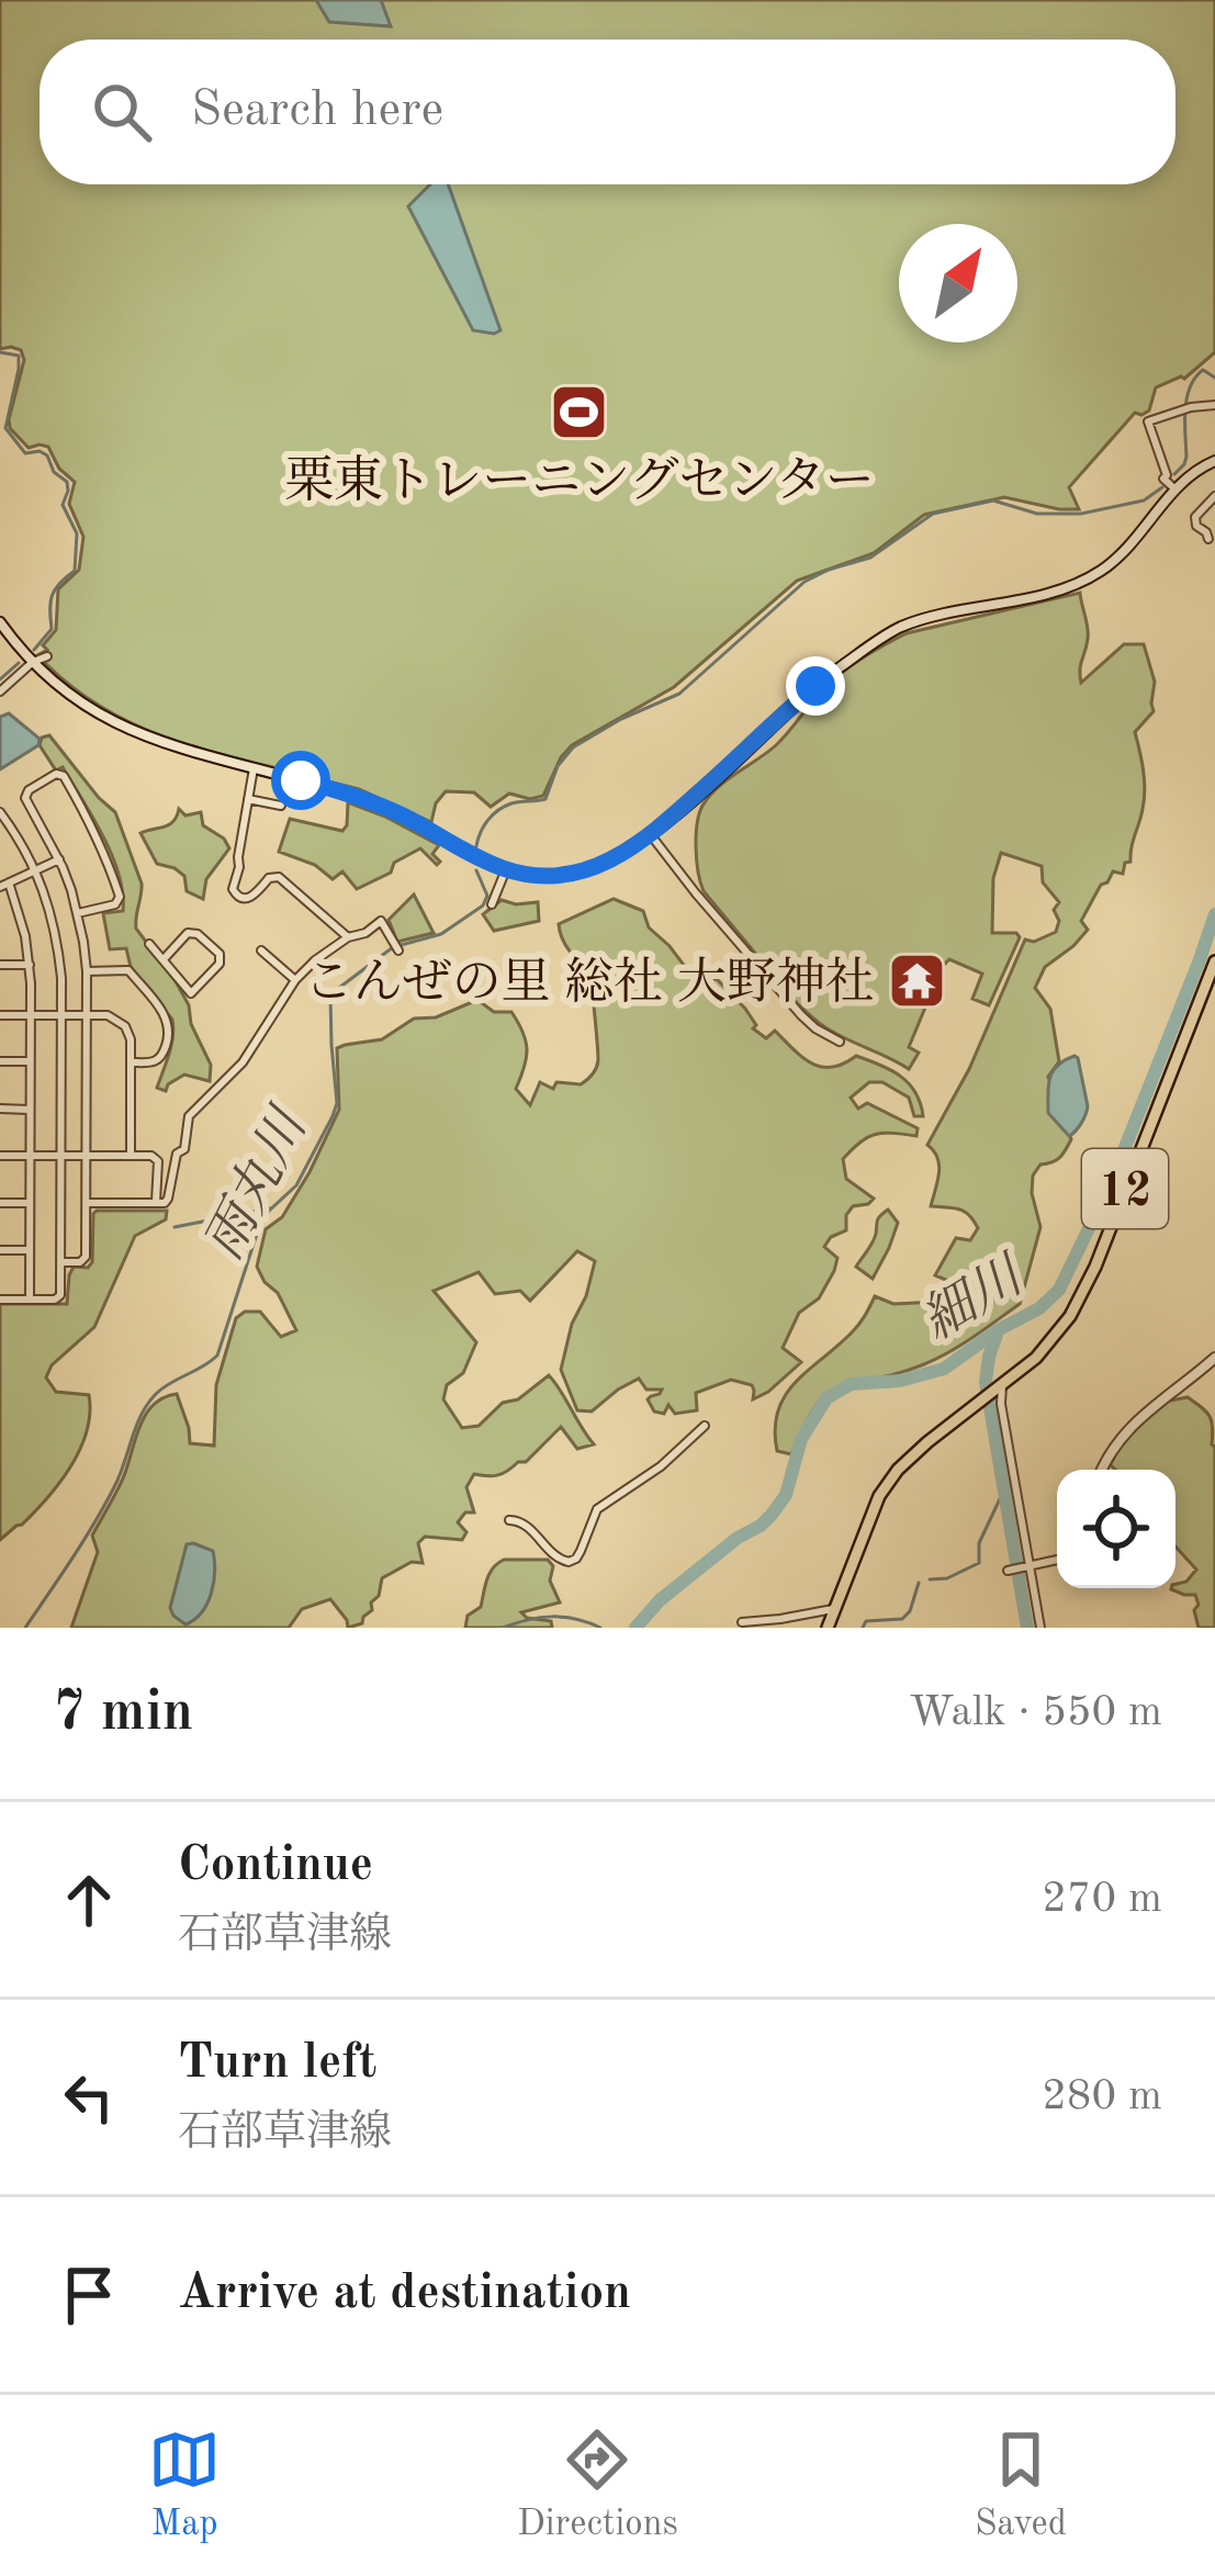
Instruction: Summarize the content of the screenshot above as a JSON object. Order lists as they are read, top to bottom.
{
  "streets": {
    "main road": ["12"]
  },
  "water": ["雨丸川", "細川"],
  "places": {
    "sports": ["栗東トレーニングセンター"],
    "temple": ["こんぜの里 総社 大野神社"]
  },
  "north": "top right",
  "page": {
    "search": "Search here",
    "heading": ["7 min", "Walk · 550 m"],
    "list": [
      ["Continue", "石部草津線", "270 m"],
      ["Turn left", "石部草津線", "280 m"],
      "Arrive at destination"
    ],
    "nav": ["Map", "Directions", "Saved"]
  }
}
